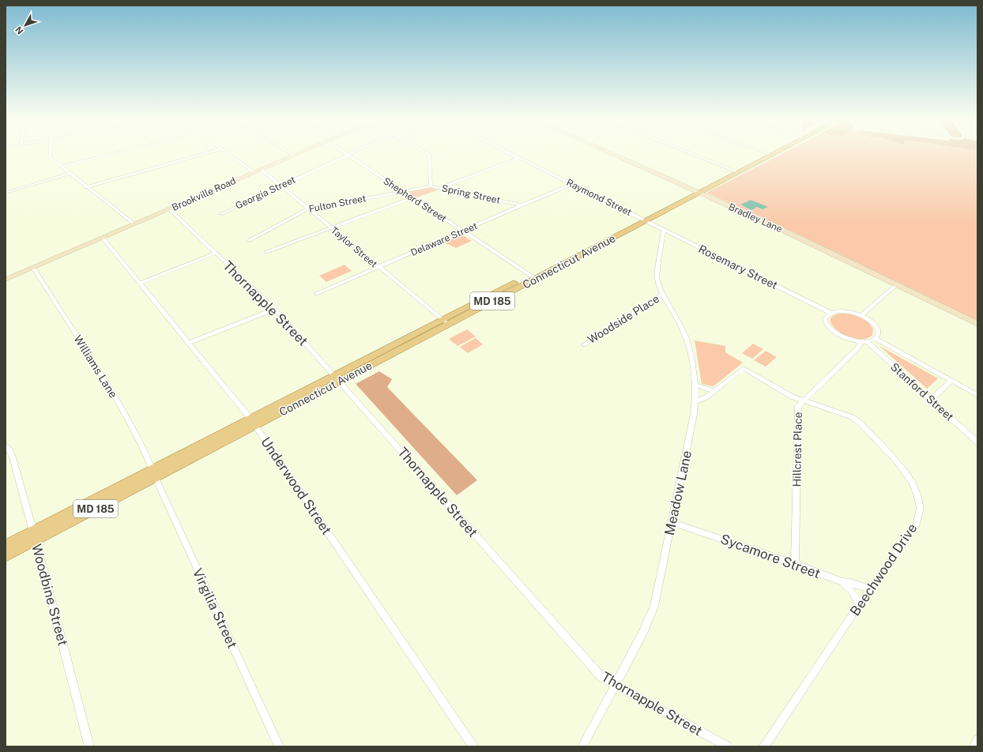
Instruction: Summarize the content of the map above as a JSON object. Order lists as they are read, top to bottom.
{
  "streets": {
    "main road": [
      "Brookville Road",
      "Bradley Lane",
      "Connecticut Avenue",
      "MD 185"
    ],
    "street": [
      "Georgia Street",
      "Spring Street",
      "Raymond Street",
      "Shepherd Street",
      "Fulton Street",
      "Delaware Street",
      "Taylor Street",
      "Rosemary Street",
      "Thornapple Street",
      "Woodside Place",
      "Williams Lane",
      "Stanford Street",
      "Hillcrest Place",
      "Underwood Street",
      "Meadow Lane",
      "Sycamore Street",
      "Beechwood Drive",
      "Woodbine Street",
      "Virgilia Street"
    ]
  },
  "crossings": [
    ["Georgia Street", "Shepherd Street"],
    ["Georgia Street", "Taylor Street"],
    ["Brookville Road", "Taylor Street"],
    ["Brookville Road", "Thornapple Street"],
    ["Brookville Road", "Williams Lane"],
    ["Brookville Road", "Underwood Street"],
    ["Spring Street", "Fulton Street"],
    ["Spring Street", "Delaware Street"],
    ["Raymond Street", "Delaware Street"],
    ["Raymond Street", "Connecticut Avenue"],
    ["Raymond Street", "Rosemary Street"],
    ["Shepherd Street", "Fulton Street"],
    ["Shepherd Street", "Delaware Street"],
    ["Shepherd Street", "Connecticut Avenue"],
    ["Fulton Street", "Taylor Street"],
    ["Bradley Lane", "Connecticut Avenue"],
    ["Delaware Street", "Taylor Street"],
    ["Taylor Street", "Connecticut Avenue"],
    ["Connecticut Avenue", "Rosemary Street"],
    ["Connecticut Avenue", "Thornapple Street"],
    ["Connecticut Avenue", "Williams Lane"],
    ["Connecticut Avenue", "Underwood Street"],
    ["Connecticut Avenue", "Woodbine Street"],
    ["Connecticut Avenue", "Virgilia Street"],
    ["Rosemary Street", "Meadow Lane"],
    ["Thornapple Street", "Meadow Lane"],
    ["Woodside Place", "Meadow Lane"],
    ["Williams Lane", "Virgilia Street"],
    ["Hillcrest Place", "Sycamore Street"],
    ["Hillcrest Place", "Beechwood Drive"],
    ["Meadow Lane", "Sycamore Street"],
    ["Sycamore Street", "Beechwood Drive"]
  ],
  "north": "bottom left"
}
